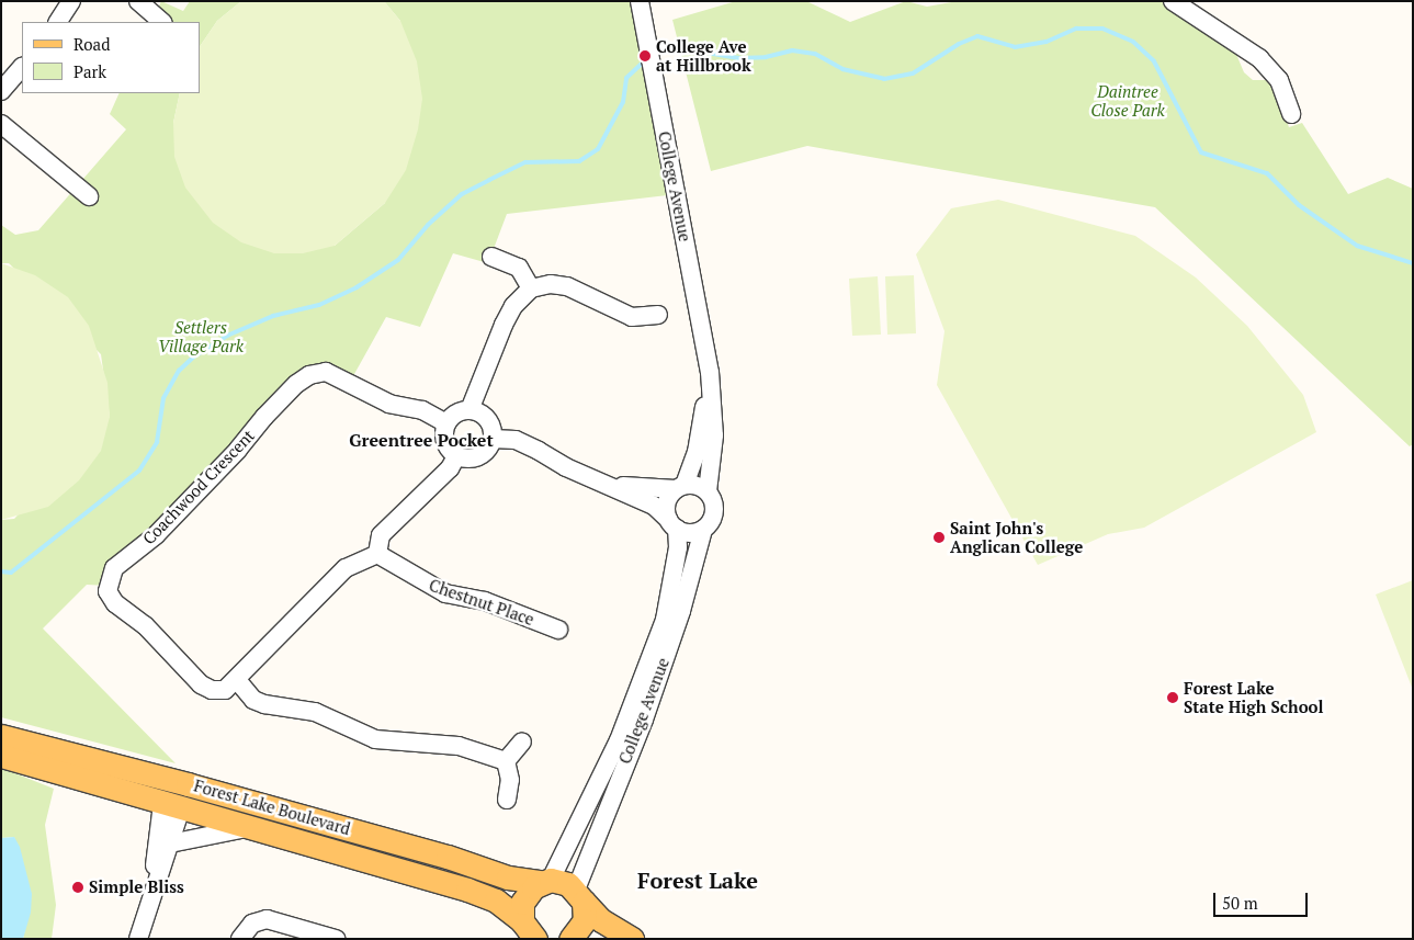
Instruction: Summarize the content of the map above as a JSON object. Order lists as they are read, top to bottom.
{
  "streets": {
    "main road": ["Forest Lake Boulevard"],
    "street": ["College Avenue", "Coachwood Crescent", "Chestnut Place"]
  },
  "crossings": [
    ["College Avenue", "Forest Lake Boulevard"],
    ["Coachwood Crescent", "Chestnut Place"]
  ],
  "districts": ["Greentree Pocket", "Forest Lake"],
  "parks": ["Daintree Close Park", "Settlers Village Park"],
  "places": [
    "College Ave at Hillbrook",
    "Saint John's Anglican College",
    "Forest Lake State High School",
    "Simple Bliss"
  ],
  "legend": ["Road", "Park"],
  "scale_bar": "50 m"
}
